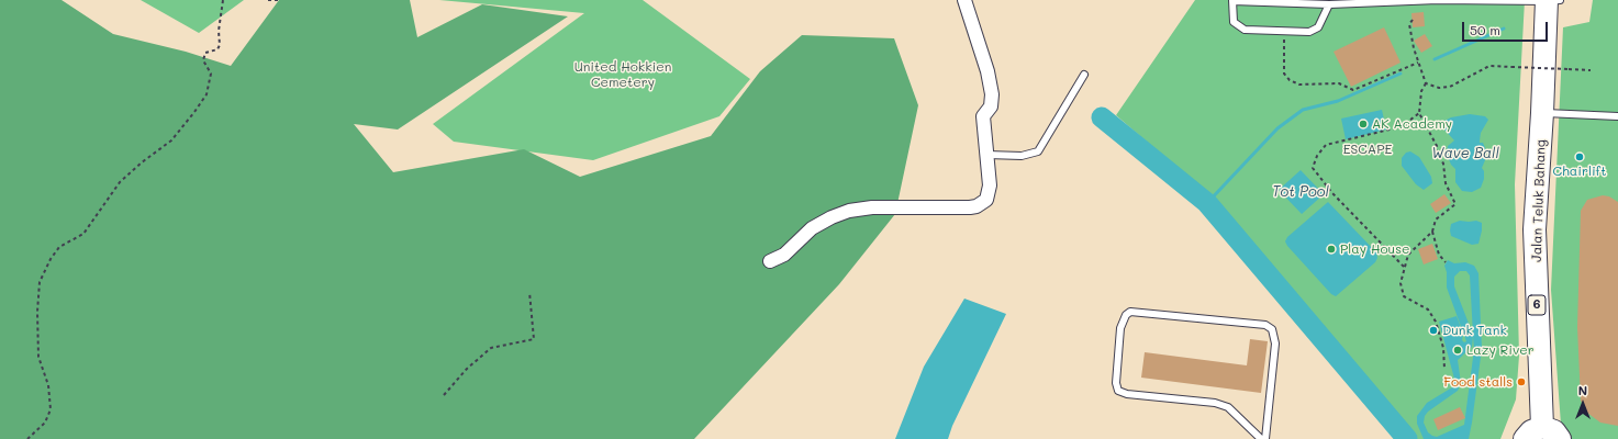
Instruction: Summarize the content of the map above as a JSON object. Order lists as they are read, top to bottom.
{
  "streets": {
    "main road": ["Jalan Teluk Bahang", "6"]
  },
  "water": ["Wave Ball", "Tot Pool"],
  "parks": ["United Hokkien Cemetery", "ESCAPE"],
  "places": [
    "AK Academy",
    "Chairlift",
    "Play House",
    "Dunk Tank",
    "Lazy River",
    "Food stalls"
  ],
  "scale_bar": "50 m",
  "north": "top"
}
